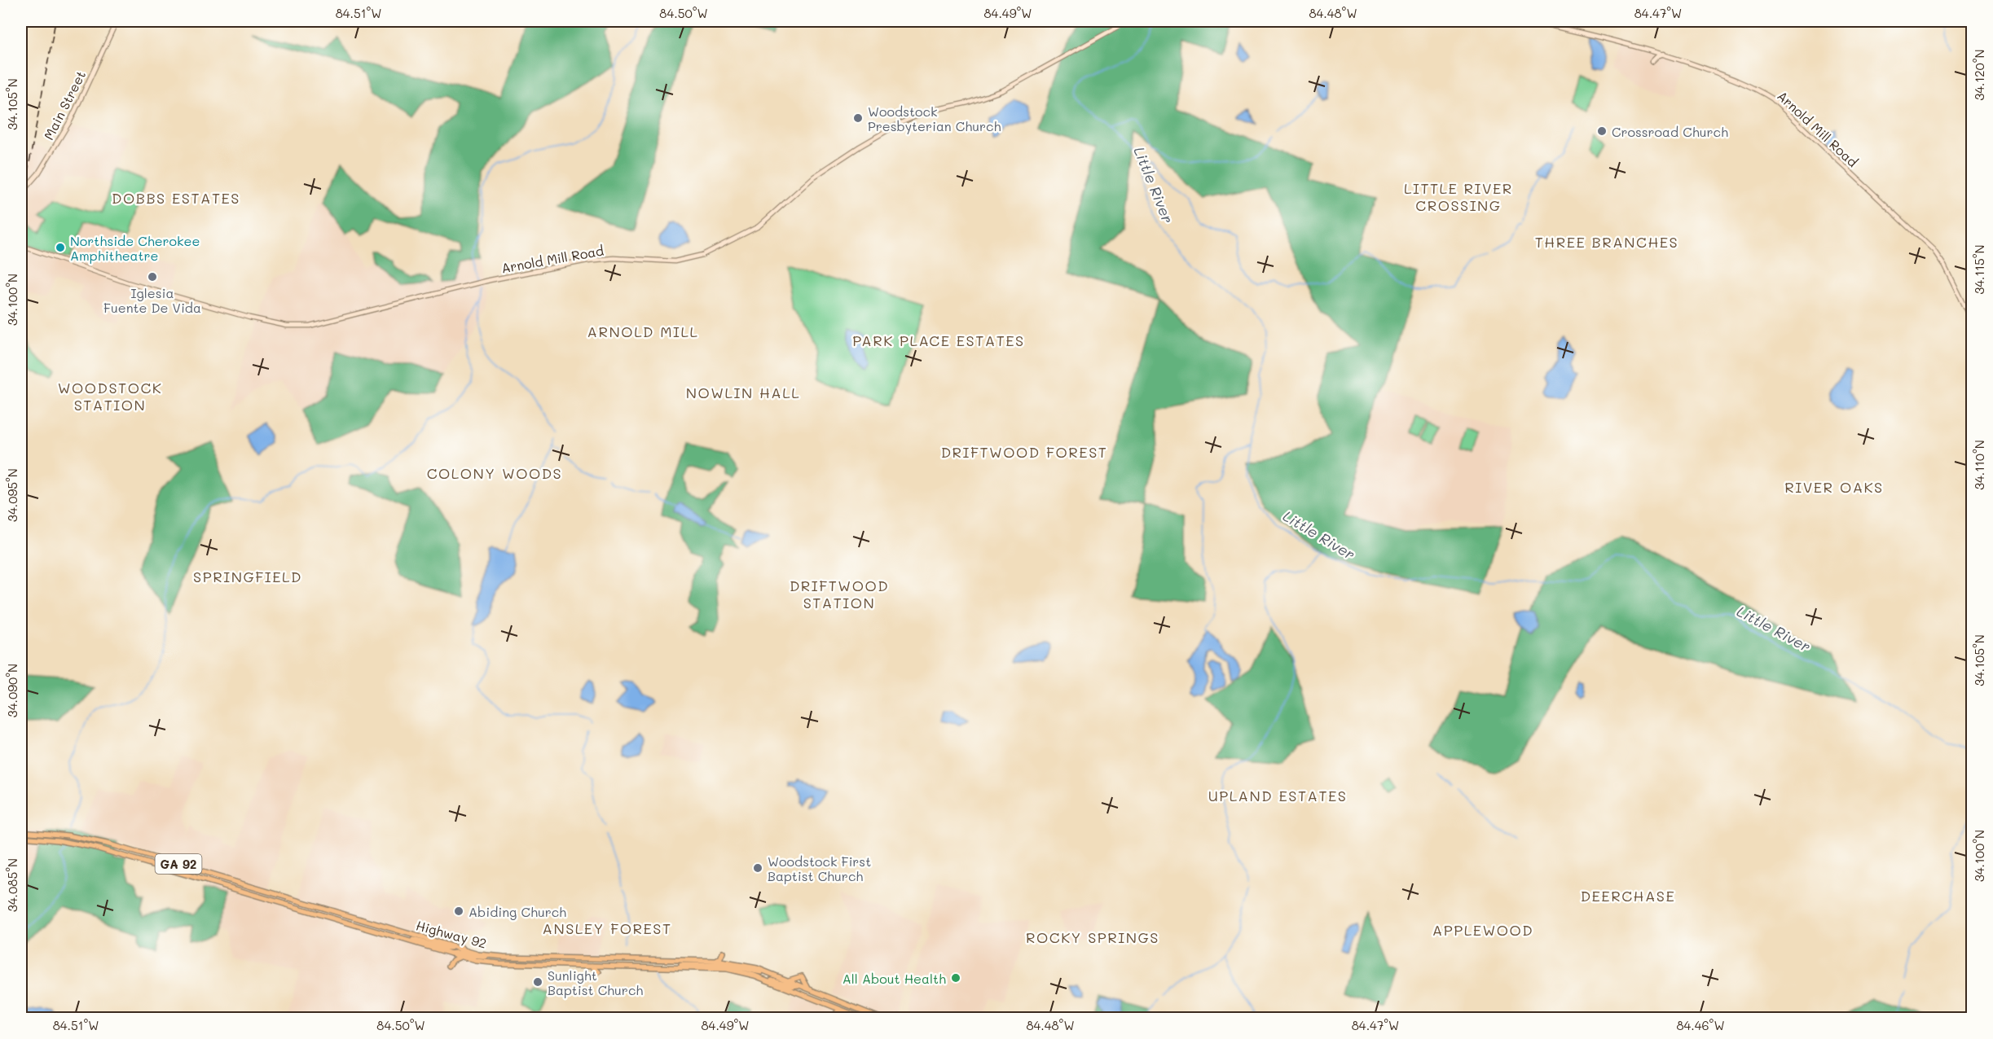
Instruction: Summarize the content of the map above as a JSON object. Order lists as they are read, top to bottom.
{
  "streets": {
    "main road": [
      "Main Street",
      "Arnold Mill Road",
      "GA 92",
      "Highway 92"
    ]
  },
  "districts": [
    "LITTLE RIVER CROSSING",
    "DOBBS ESTATES",
    "THREE BRANCHES",
    "ARNOLD MILL",
    "PARK PLACE ESTATES",
    "WOODSTOCK STATION",
    "NOWLIN HALL",
    "DRIFTWOOD FOREST",
    "COLONY WOODS",
    "RIVER OAKS",
    "SPRINGFIELD",
    "DRIFTWOOD STATION",
    "UPLAND ESTATES",
    "DEERCHASE",
    "ANSLEY FOREST",
    "APPLEWOOD",
    "ROCKY SPRINGS"
  ],
  "water": ["Little River"],
  "places": [
    "Woodstock Presbyterian Church",
    "Crossroad Church",
    "Northside Cherokee Amphitheatre",
    "Iglesia Fuente De Vida",
    "Woodstock First Baptist Church",
    "Abiding Church",
    "All About Health",
    "Sunlight Baptist Church"
  ],
  "coordinates": [
    "84.51°W",
    "84.50°W",
    "84.49°W",
    "84.48°W",
    "84.47°W",
    "34.120°N",
    "34.105°N",
    "34.115°N",
    "34.100°N",
    "34.110°N",
    "34.095°N",
    "34.090°N",
    "34.085°N",
    "84.46°W"
  ]
}
